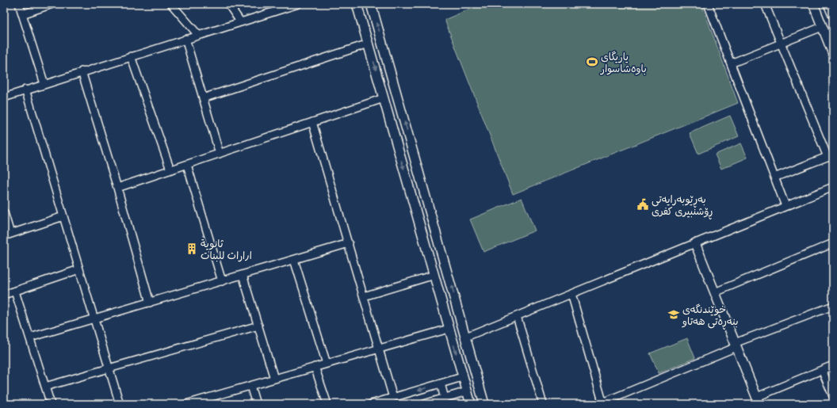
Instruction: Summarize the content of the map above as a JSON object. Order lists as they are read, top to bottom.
{
  "places": {
    "sports": ["یاریگای باوەشاسوار"],
    "public building": ["بەڕێوبەرایەتی ڕۆشنبیری کفری"],
    "building": ["ثانوية ارارات للبنات"],
    "school or university": ["خوێندنگەی بنەڕەتی هەتاو"]
  }
}
